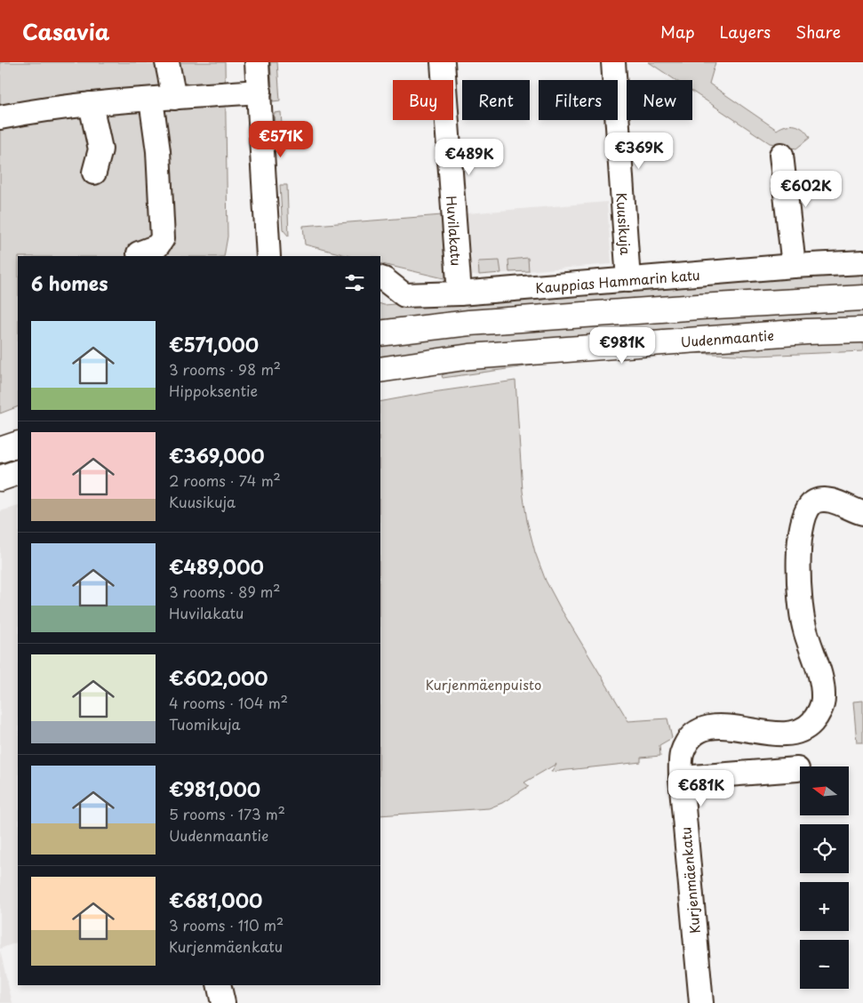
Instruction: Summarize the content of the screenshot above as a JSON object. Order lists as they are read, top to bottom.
{
  "streets": {
    "main road": ["Uudenmaantie"],
    "street": [
      "Kuusikuja",
      "Huvilakatu",
      "Kauppias Hammarin katu",
      "Kurjenmäenkatu"
    ]
  },
  "crossings": [
    ["Kuusikuja", "Kauppias Hammarin katu"],
    ["Huvilakatu", "Kauppias Hammarin katu"]
  ],
  "parks": ["Kurjenmäenpuisto"],
  "north": "left",
  "page": {
    "header": "Casavia",
    "nav": ["Map", "Layers", "Share"],
    "chip": [
      "Buy",
      "Rent",
      "Filters",
      "New"
    ],
    "price": [
      "€571K",
      "€369K",
      "€489K",
      "€602K",
      "€981K",
      "€681K"
    ],
    "heading": "6 homes",
    "list": [
      {
        "name": "€571,000",
        "note": "3 rooms · 98 m² · Hippoksentie"
      },
      {
        "name": "€369,000",
        "note": "2 rooms · 74 m² · Kuusikuja"
      },
      {
        "name": "€489,000",
        "note": "3 rooms · 89 m² · Huvilakatu"
      },
      {
        "name": "€602,000",
        "note": "4 rooms · 104 m² · Tuomikuja"
      },
      {
        "name": "€981,000",
        "note": "5 rooms · 173 m² · Uudenmaantie"
      },
      {
        "name": "€681,000",
        "note": "3 rooms · 110 m² · Kurjenmäenkatu"
      }
    ],
    "map_buttons": ["+", "−"]
  }
}
